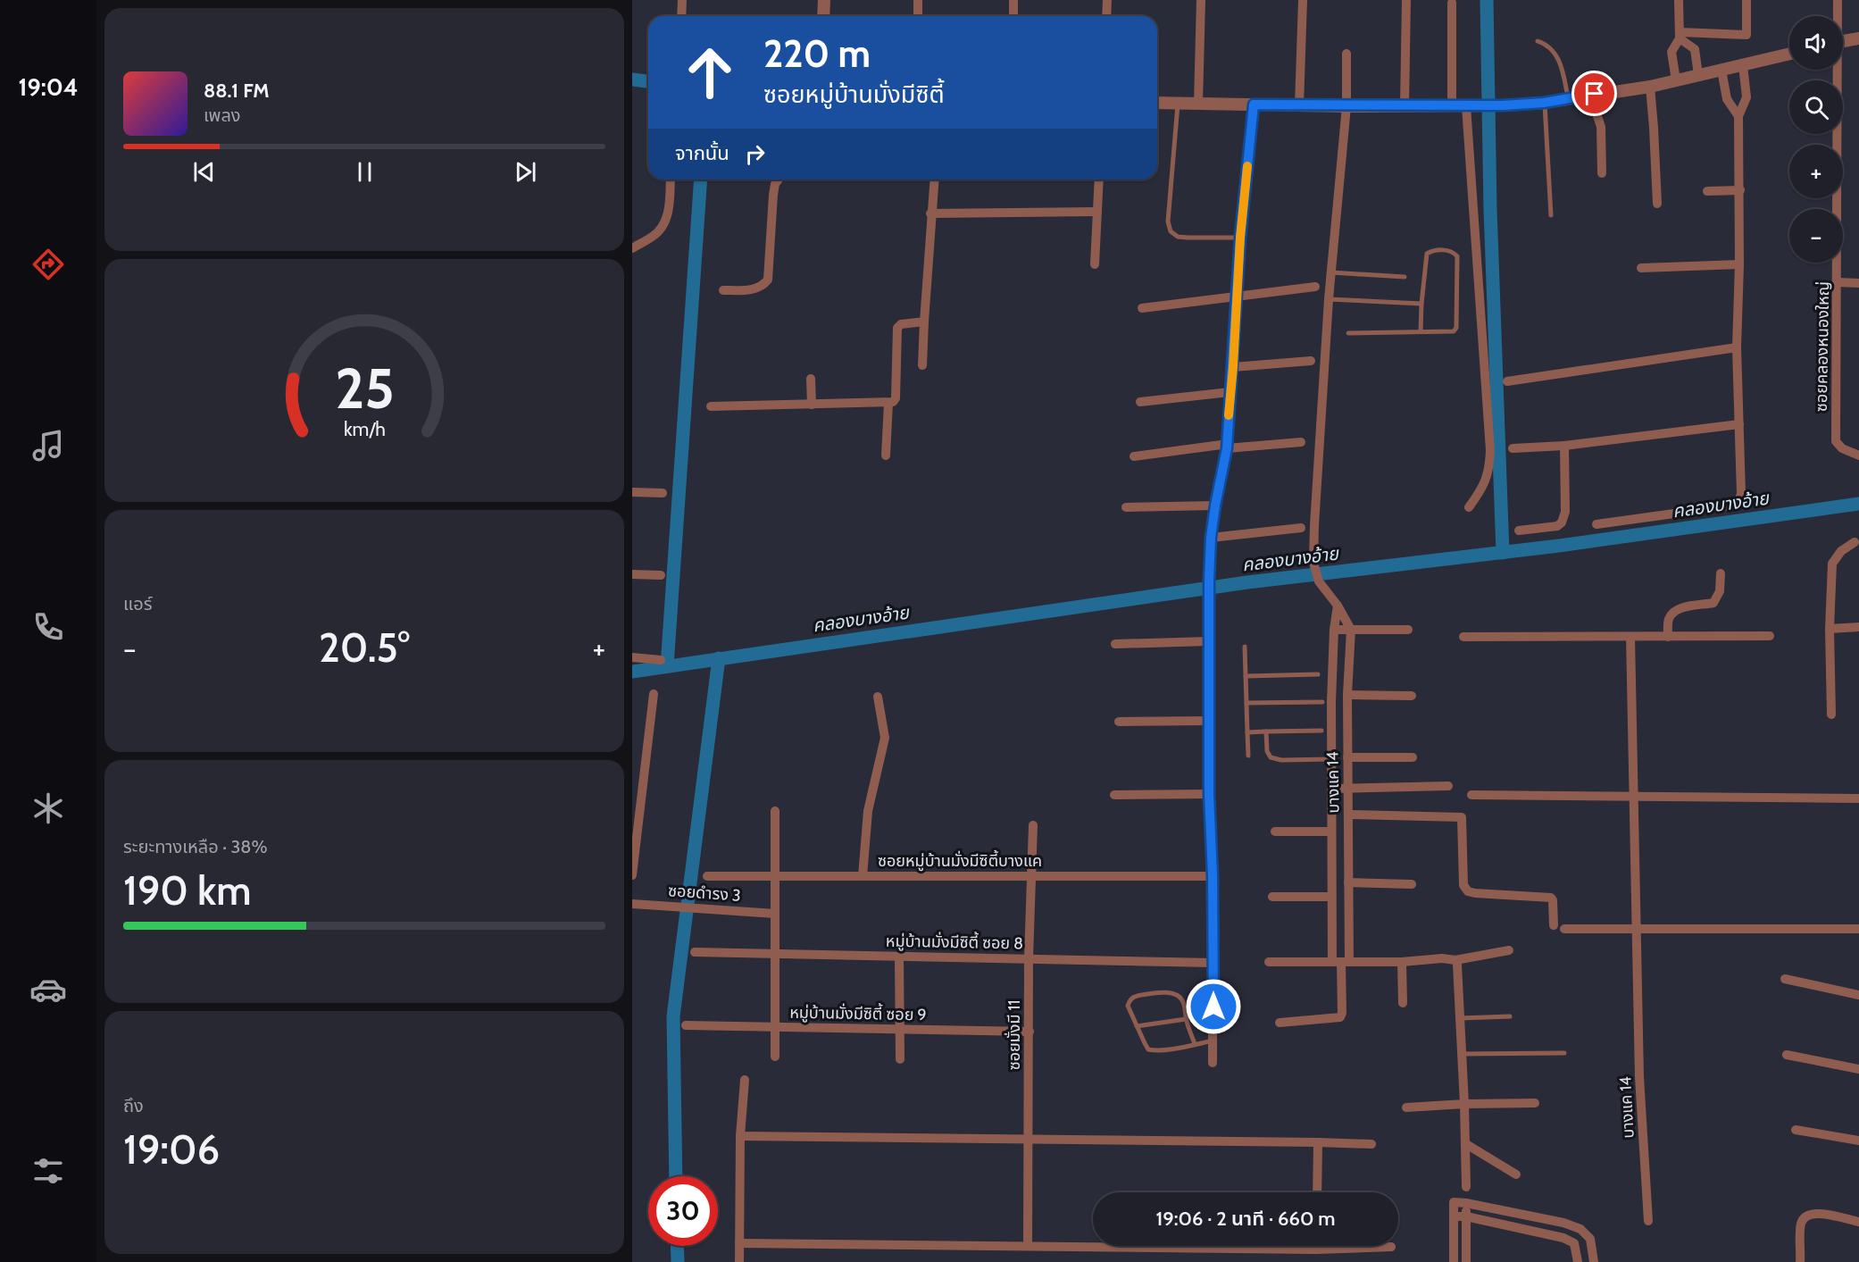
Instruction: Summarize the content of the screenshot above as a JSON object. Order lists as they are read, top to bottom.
{
  "streets": {
    "street": [
      "ซอยคลองหนองใหญ่",
      "บางแค 14",
      "ซอยหมู่บ้านมั่งมีซิตี้บางแค",
      "ซอยดำรง 3",
      "หมู่บ้านมั่งมีซิตี้ ซอย 8",
      "หมู่บ้านมั่งมีซิตี้ ซอย 9",
      "ซอยมั่งมี 11"
    ]
  },
  "crossings": [
    ["ซอยหมู่บ้านมั่งมีซิตี้บางแค", "ซอยมั่งมี 11"],
    ["หมู่บ้านมั่งมีซิตี้ ซอย 8", "ซอยมั่งมี 11"],
    ["หมู่บ้านมั่งมีซิตี้ ซอย 9", "ซอยมั่งมี 11"]
  ],
  "water": ["คลองบางอ้าย"],
  "page": {
    "tabs": "19:04",
    "map_buttons": ["+", "−"],
    "turn": ["220 m", "ซอยหมู่บ้านมั่งมีซิตี้"],
    "song": ["88.1 FM", "เพลง"],
    "then": "จากนั้น",
    "tile": [
      "แอร์",
      ["ระยะทางเหลือ · 38%", "190 km"],
      ["ถึง", "19:06"]
    ],
    "heat": ["−", "20.5°", "+"],
    "limit": "30",
    "trip": "19:06 · 2 นาที · 660 m",
    "gauge": ["25", "km/h"]
  }
}
